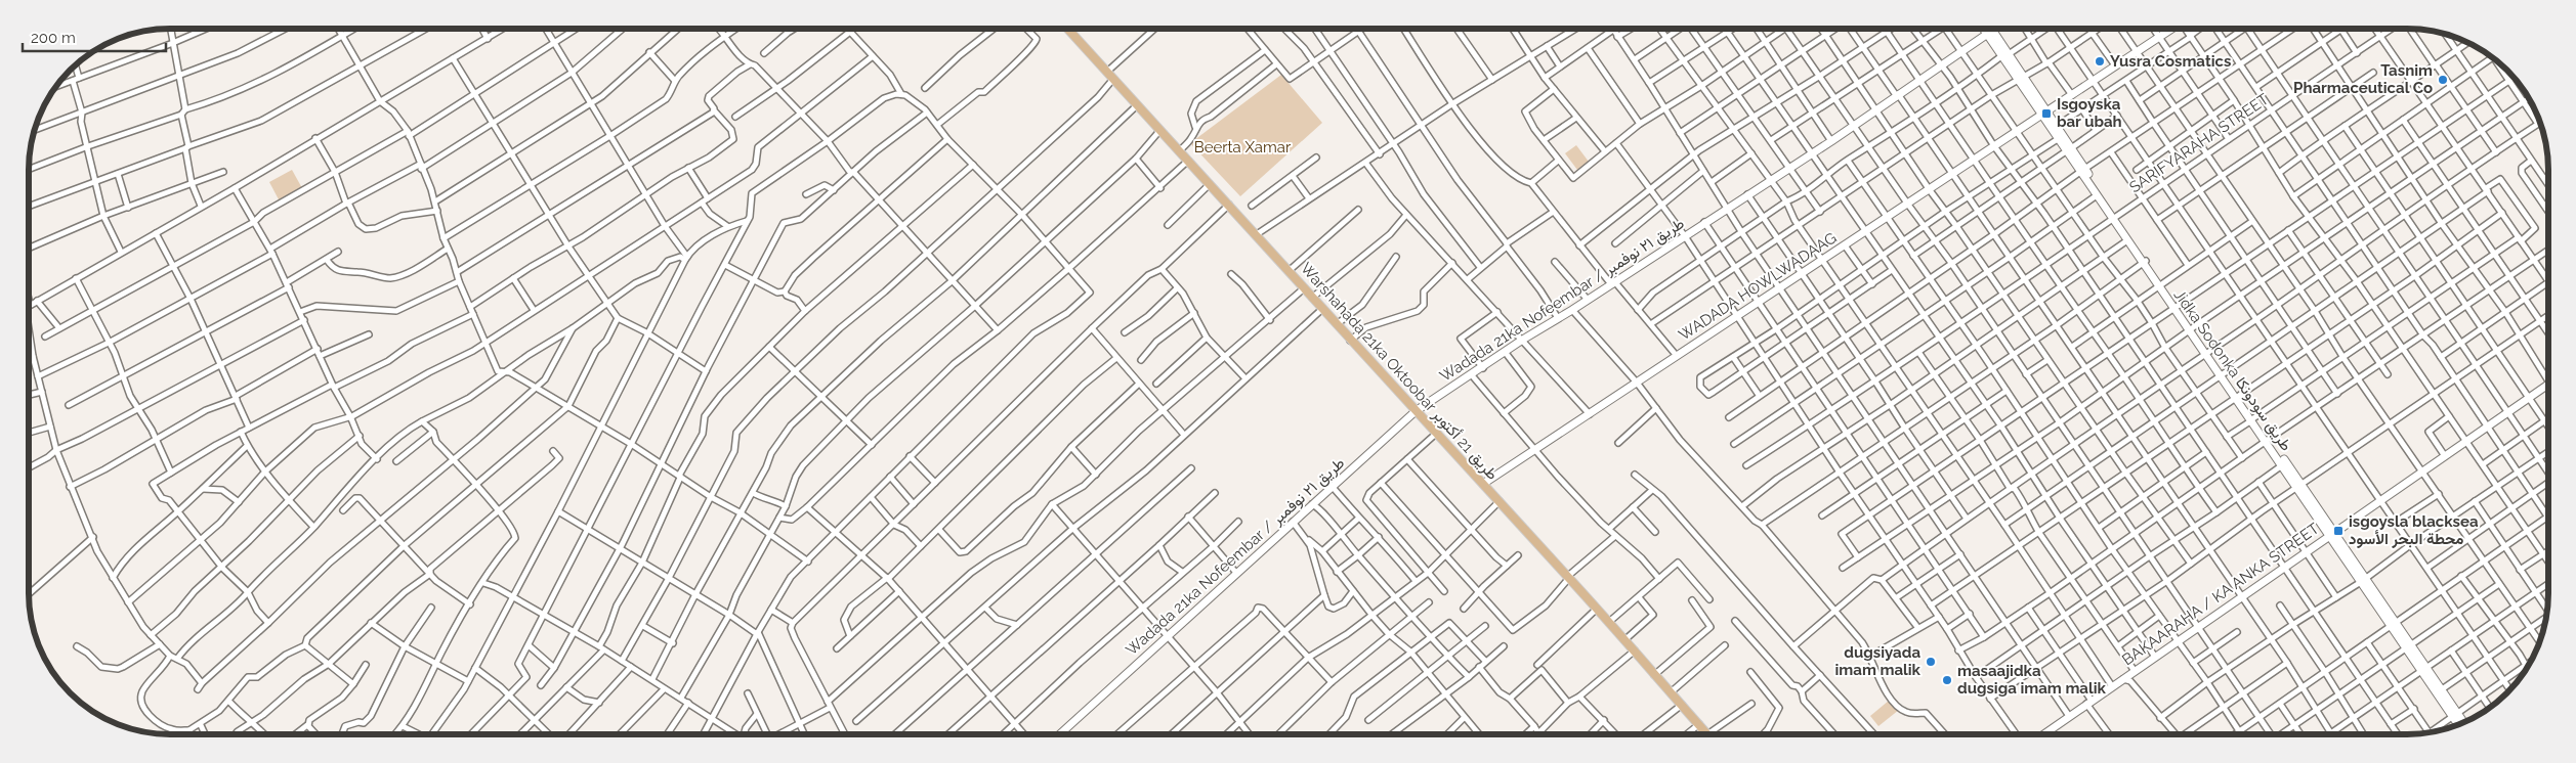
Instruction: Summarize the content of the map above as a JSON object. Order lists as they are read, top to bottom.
{
  "streets": {
    "main road": ["Warshahada 21ka Oktoobar طريق 21 أكتوبر"],
    "street": [
      "SARIFYARAHA STREET",
      "WADADA HOWLWADAAG",
      "Wadada 21ka Nofeembar / طريق ٢١ نوفمبر",
      "Jidka Sodonka طريق سودونكا",
      "BAKAARAHA / KA ANKA STREET"
    ]
  },
  "crossings": [
    ["SARIFYARAHA STREET", "Jidka Sodonka طريق سودونكا"],
    ["WADADA HOWLWADAAG", "Jidka Sodonka طريق سودونكا"],
    ["WADADA HOWLWADAAG", "Warshahada 21ka Oktoobar طريق 21 أكتوبر"],
    ["Wadada 21ka Nofeembar / طريق ٢١ نوفمبر", "Jidka Sodonka طريق سودونكا"],
    ["Wadada 21ka Nofeembar / طريق ٢١ نوفمبر", "Warshahada 21ka Oktoobar طريق 21 أكتوبر"],
    ["Jidka Sodonka طريق سودونكا", "BAKAARAHA / KA ANKA STREET"]
  ],
  "parks": ["Beerta Xamar"],
  "places": {
    "other": [
      "Yusra Cosmatics",
      "Tasnim Pharmaceutical Co",
      "dugsiyada imam malik",
      "masaajidka dugsiga imam malik"
    ],
    "transit": ["Isgoyska bar ubah", "isgoysla blacksea محطة البحر الأسود"]
  },
  "scale_bar": "200 m"
}
